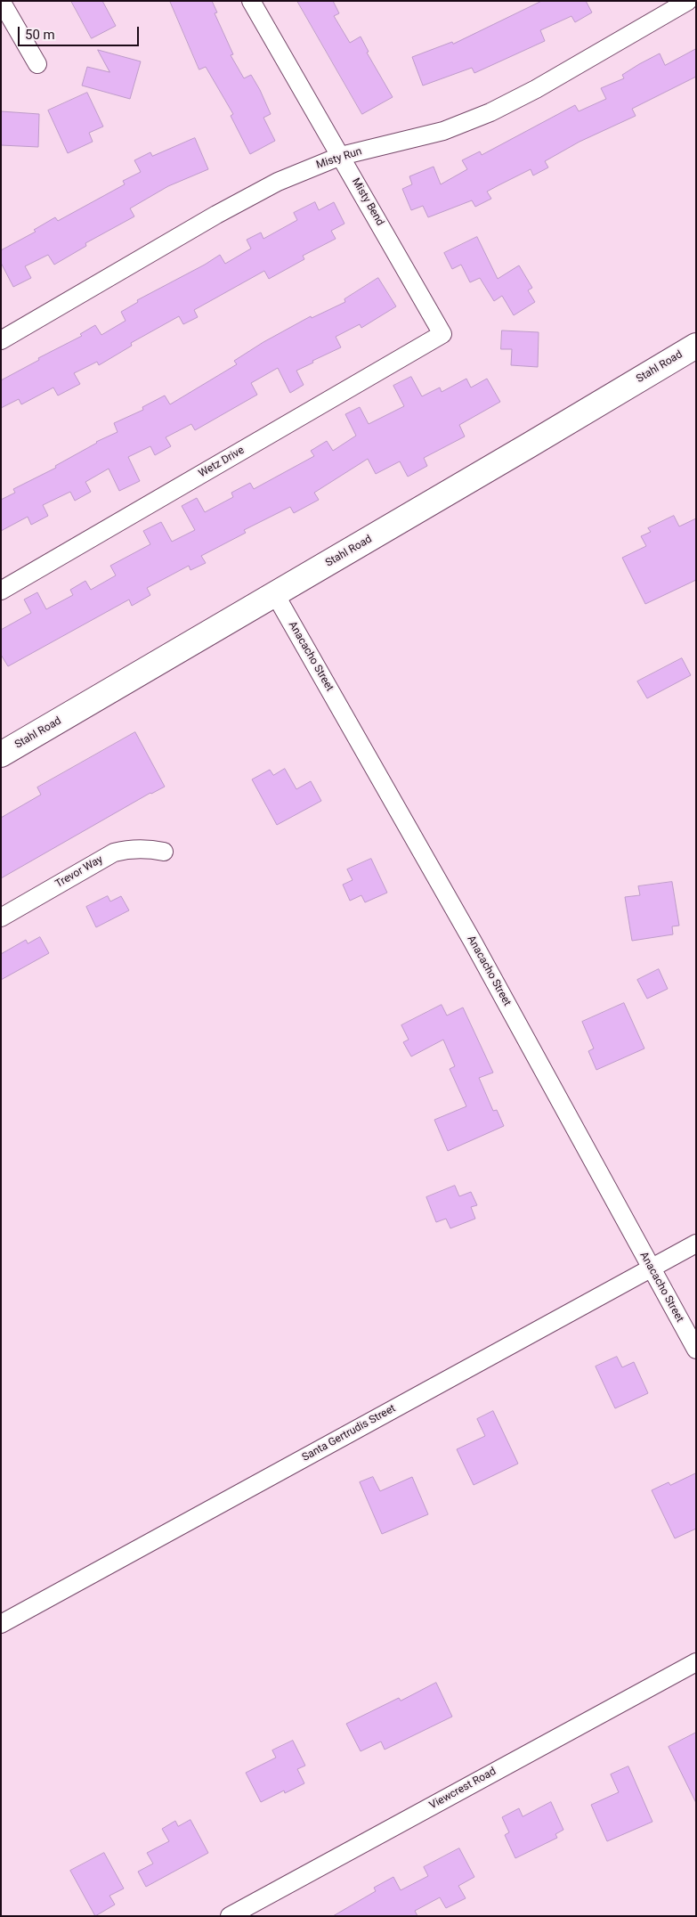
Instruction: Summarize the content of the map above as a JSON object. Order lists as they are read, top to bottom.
{
  "streets": {
    "street": [
      "Misty Run",
      "Misty Bend",
      "Stahl Road",
      "Wetz Drive",
      "Anacacho Street",
      "Trevor Way",
      "Santa Gertrudis Street",
      "Viewcrest Road"
    ]
  },
  "crossings": [
    ["Misty Run", "Misty Bend"],
    ["Misty Bend", "Wetz Drive"],
    ["Stahl Road", "Anacacho Street"],
    ["Anacacho Street", "Santa Gertrudis Street"]
  ],
  "scale_bar": "50 m"
}
